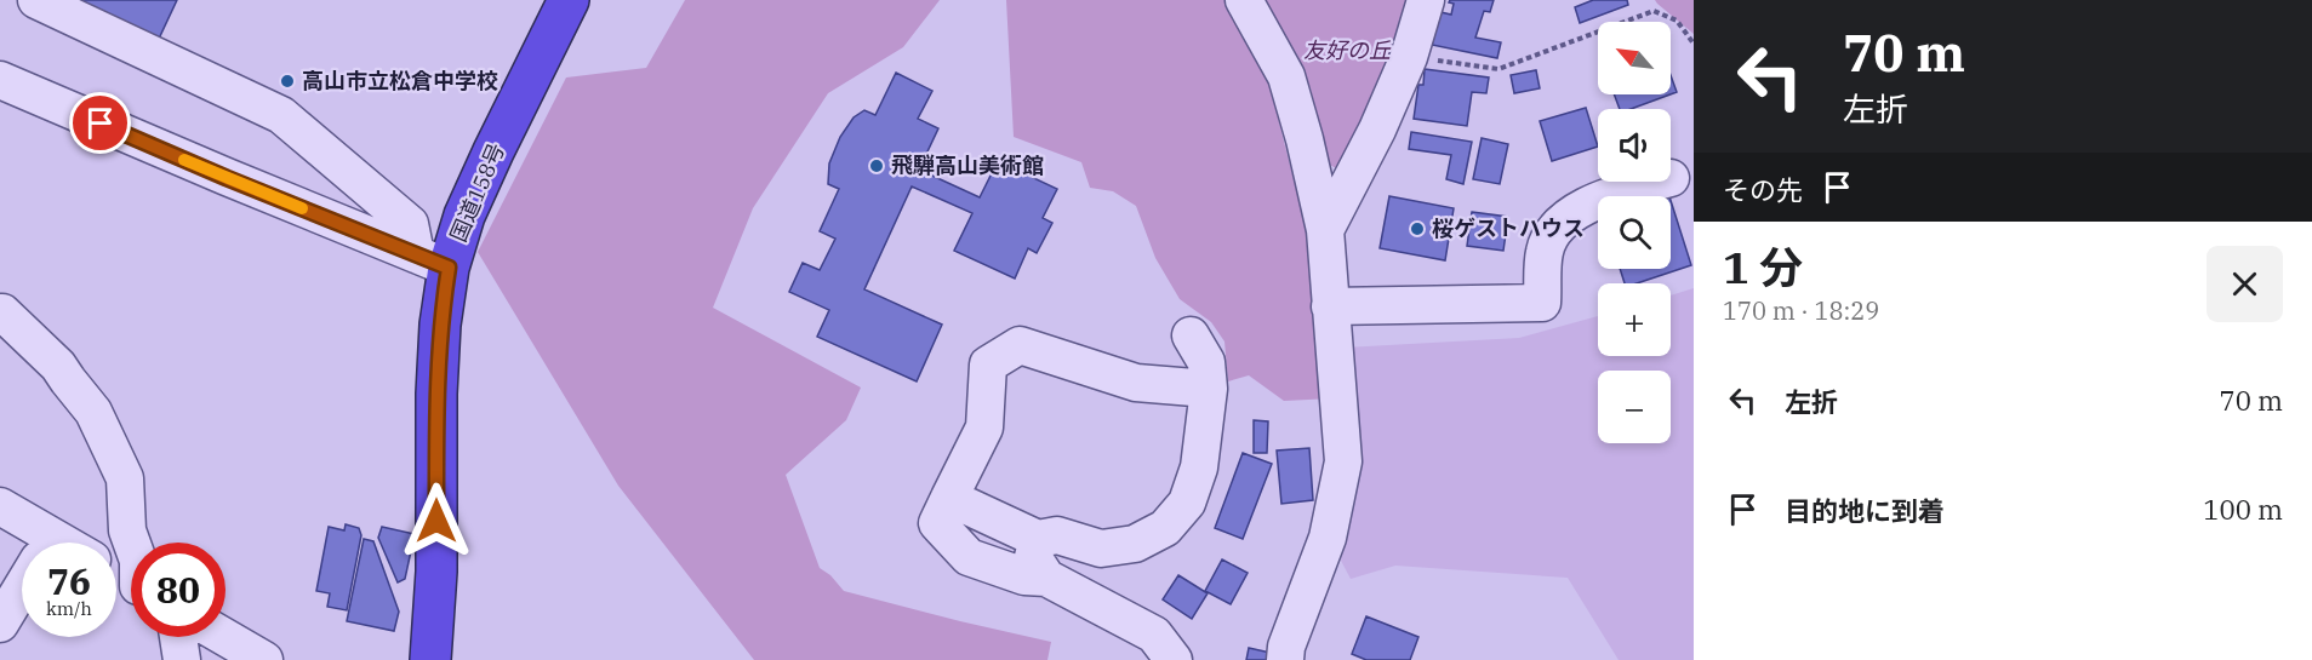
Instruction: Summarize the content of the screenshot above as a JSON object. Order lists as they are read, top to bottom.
{
  "streets": {
    "highway": ["国道158号"]
  },
  "parks": ["友好の丘"],
  "places": ["高山市立松倉中学校", "飛騨高山美術館", "桜ゲストハウス"],
  "north": "top left",
  "page": {
    "turn": ["70 m", "左折"],
    "map_buttons": ["+", "−"],
    "then": "その先",
    "heading": ["1 分", "170 m · 18:29"],
    "list": [
      {
        "name": "左折",
        "value": "70 m"
      },
      {
        "name": "目的地に到着",
        "value": "100 m"
      }
    ],
    "speed": "76 km/h",
    "limit": "80"
  }
}
